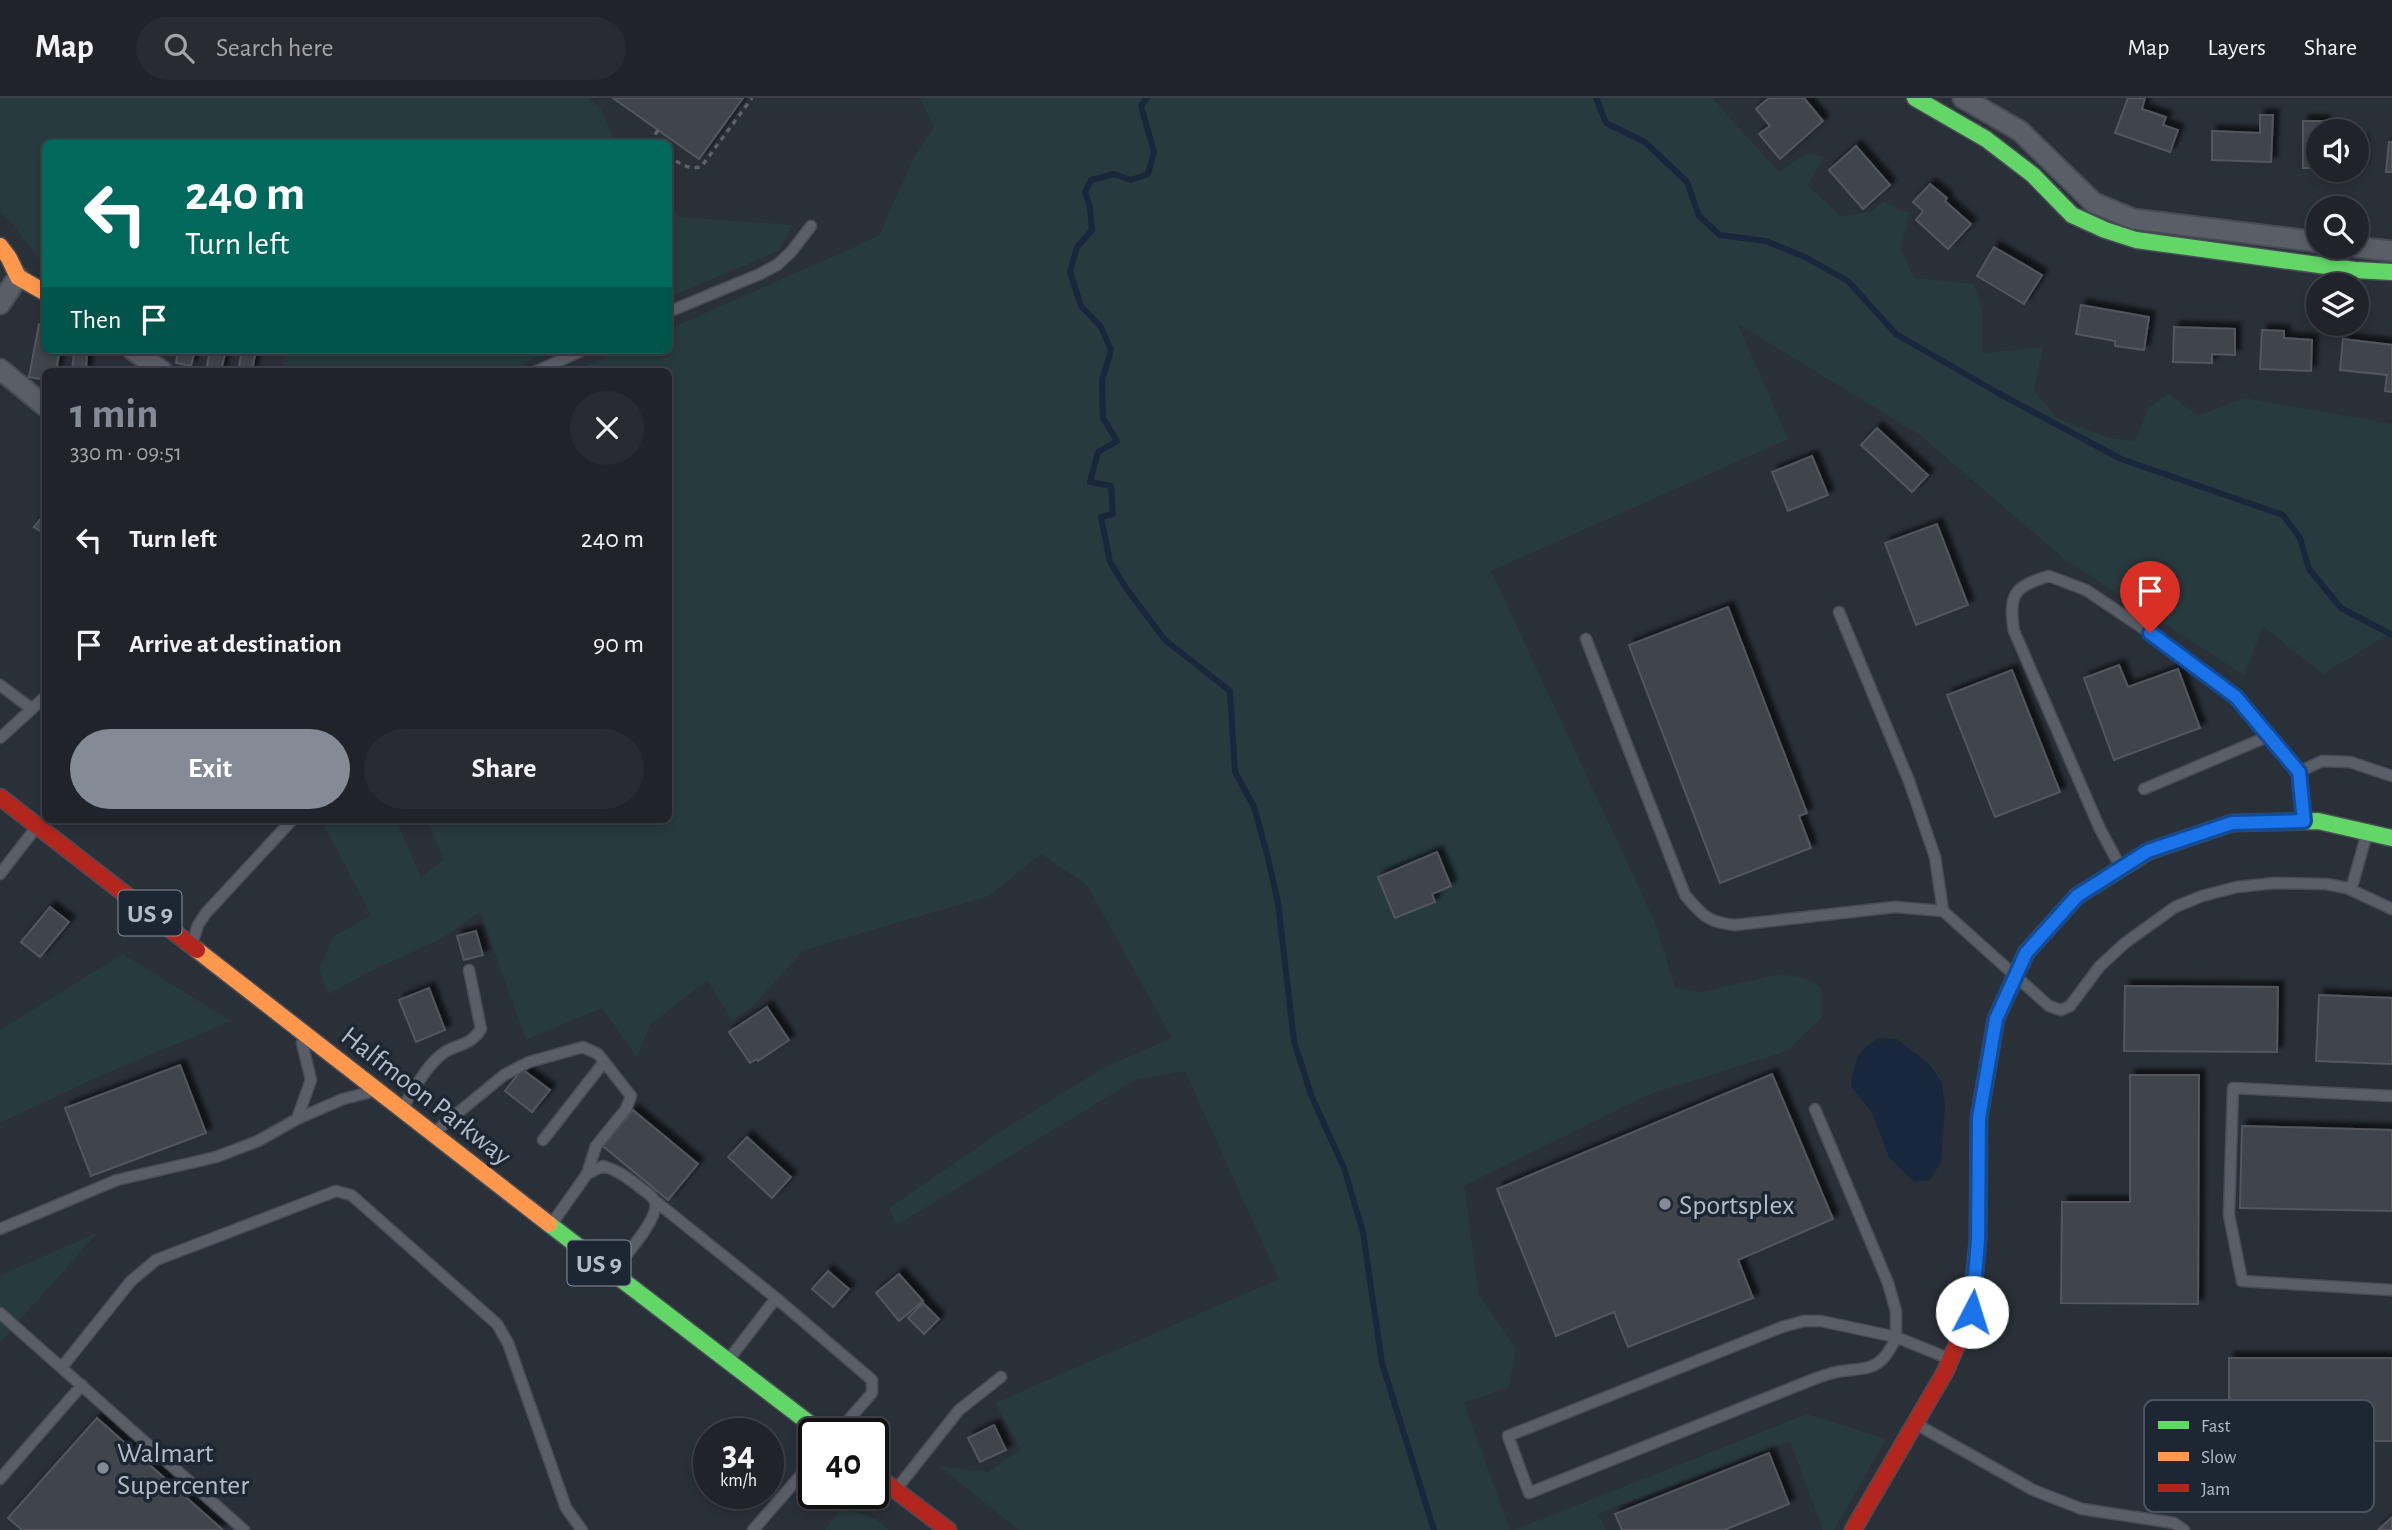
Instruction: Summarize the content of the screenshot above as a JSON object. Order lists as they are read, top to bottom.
{
  "streets": {
    "street": ["US 9", "Halfmoon Parkway"]
  },
  "places": ["Sportsplex", "Walmart Supercenter"],
  "legend": ["Fast", "Slow", "Jam"],
  "page": {
    "header": "Map",
    "search": "Search here",
    "nav": ["Map", "Layers", "Share"],
    "turn": ["240 m", "Turn left"],
    "then": "Then",
    "heading": ["1 min", "330 m · 09:51"],
    "list": [
      {
        "name": "Turn left",
        "value": "240 m"
      },
      {
        "name": "Arrive at destination",
        "value": "90 m"
      }
    ],
    "buttons": ["Exit", "Share"],
    "speed": "34 km/h",
    "limit": "40"
  }
}
